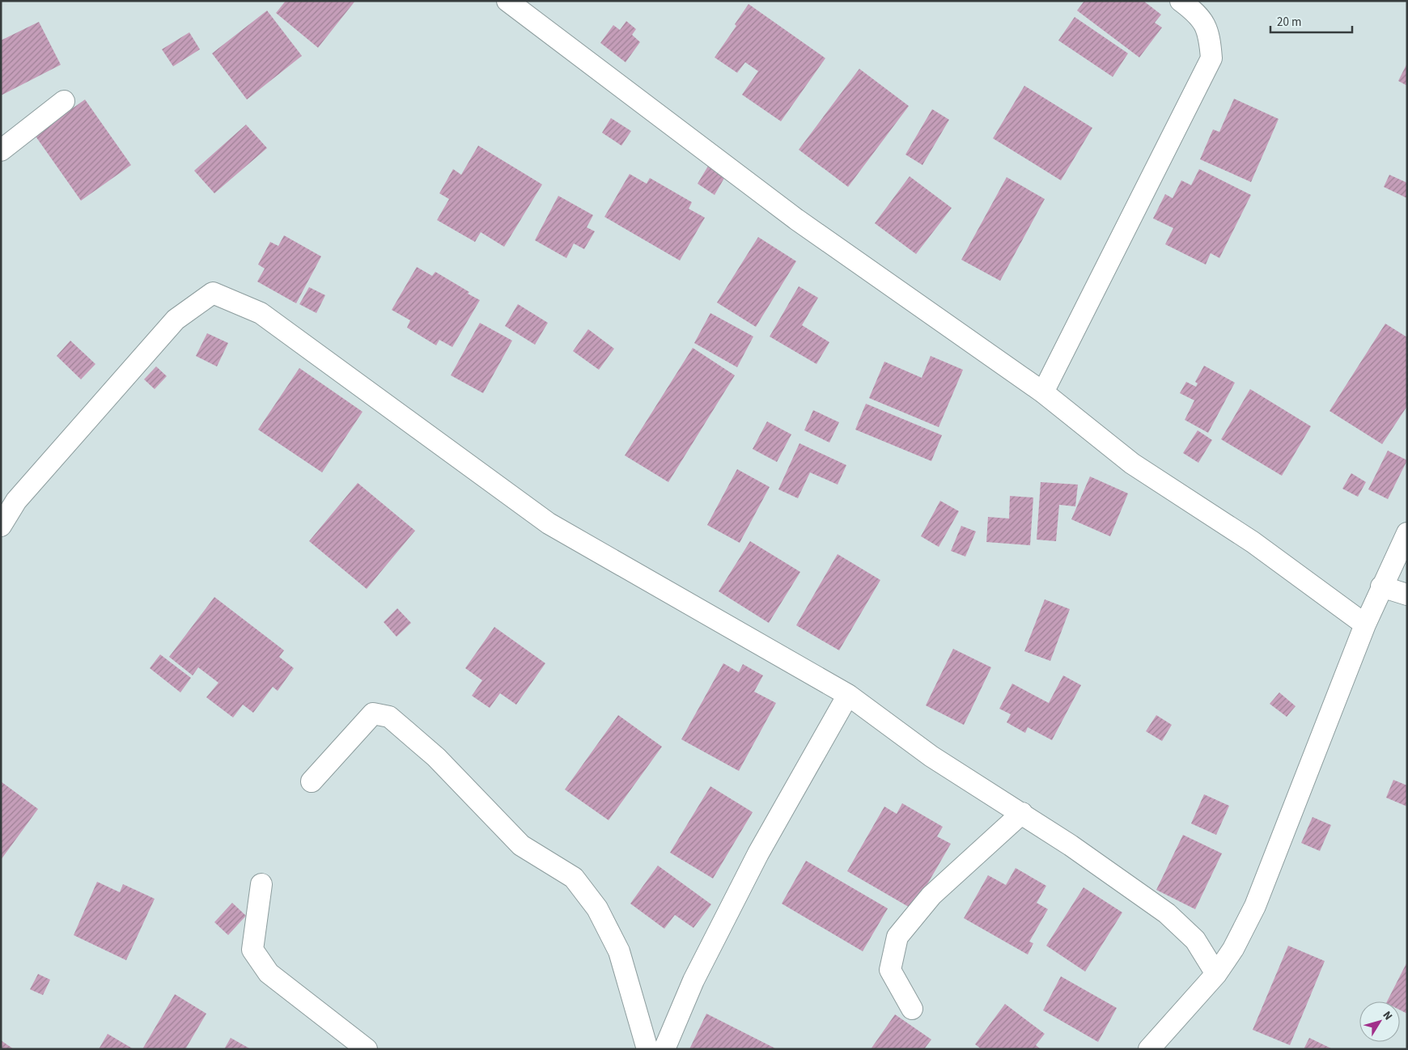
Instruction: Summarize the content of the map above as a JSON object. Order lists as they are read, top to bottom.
{
  "scale_bar": "20 m",
  "north": "top right"
}
